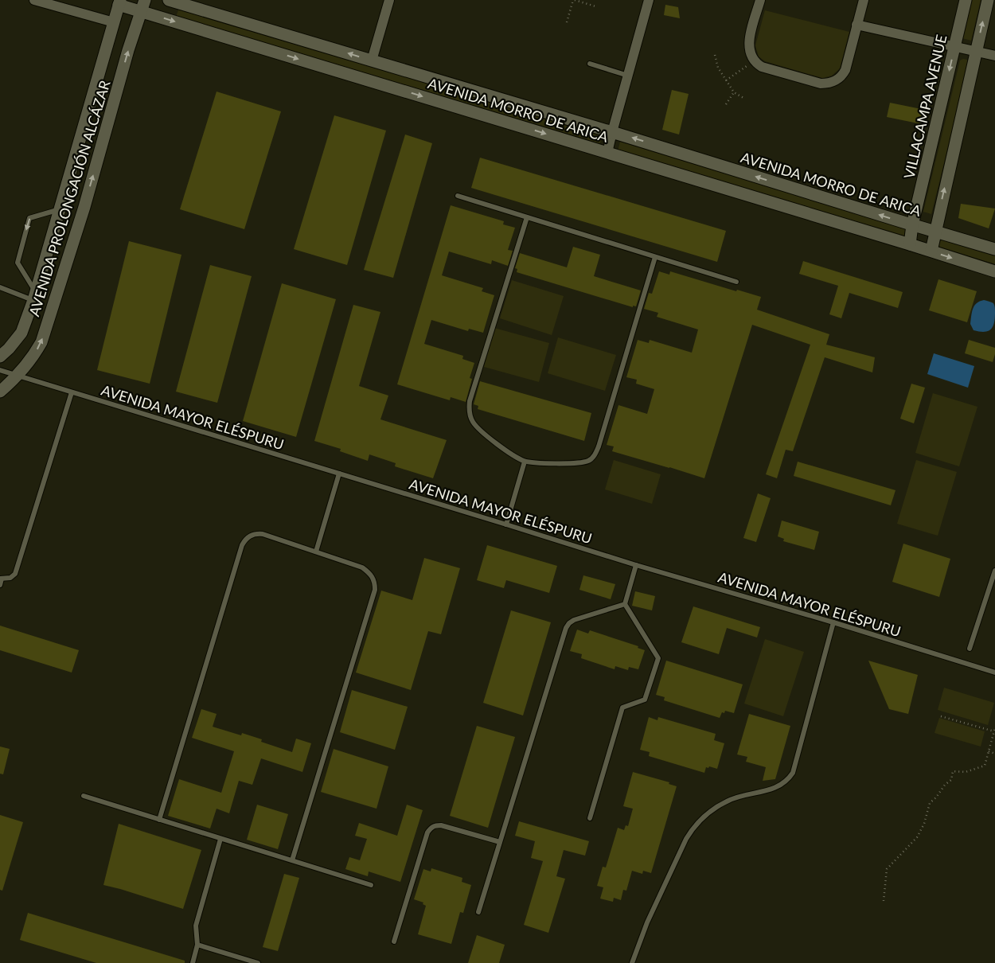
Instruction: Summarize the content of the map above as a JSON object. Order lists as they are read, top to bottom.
{
  "streets": {
    "main road": ["VILLACAMPA AVENUE", "AVENIDA MORRO DE ARICA", "AVENIDA PROLONGACIÓN ALCÁZAR"],
    "lane": ["AVENIDA MAYOR ELÉSPURU"]
  },
  "crossings": [
    ["VILLACAMPA AVENUE", "AVENIDA MORRO DE ARICA"],
    ["AVENIDA MORRO DE ARICA", "AVENIDA PROLONGACIÓN ALCÁZAR"],
    ["AVENIDA PROLONGACIÓN ALCÁZAR", "AVENIDA MAYOR ELÉSPURU"]
  ]
}
